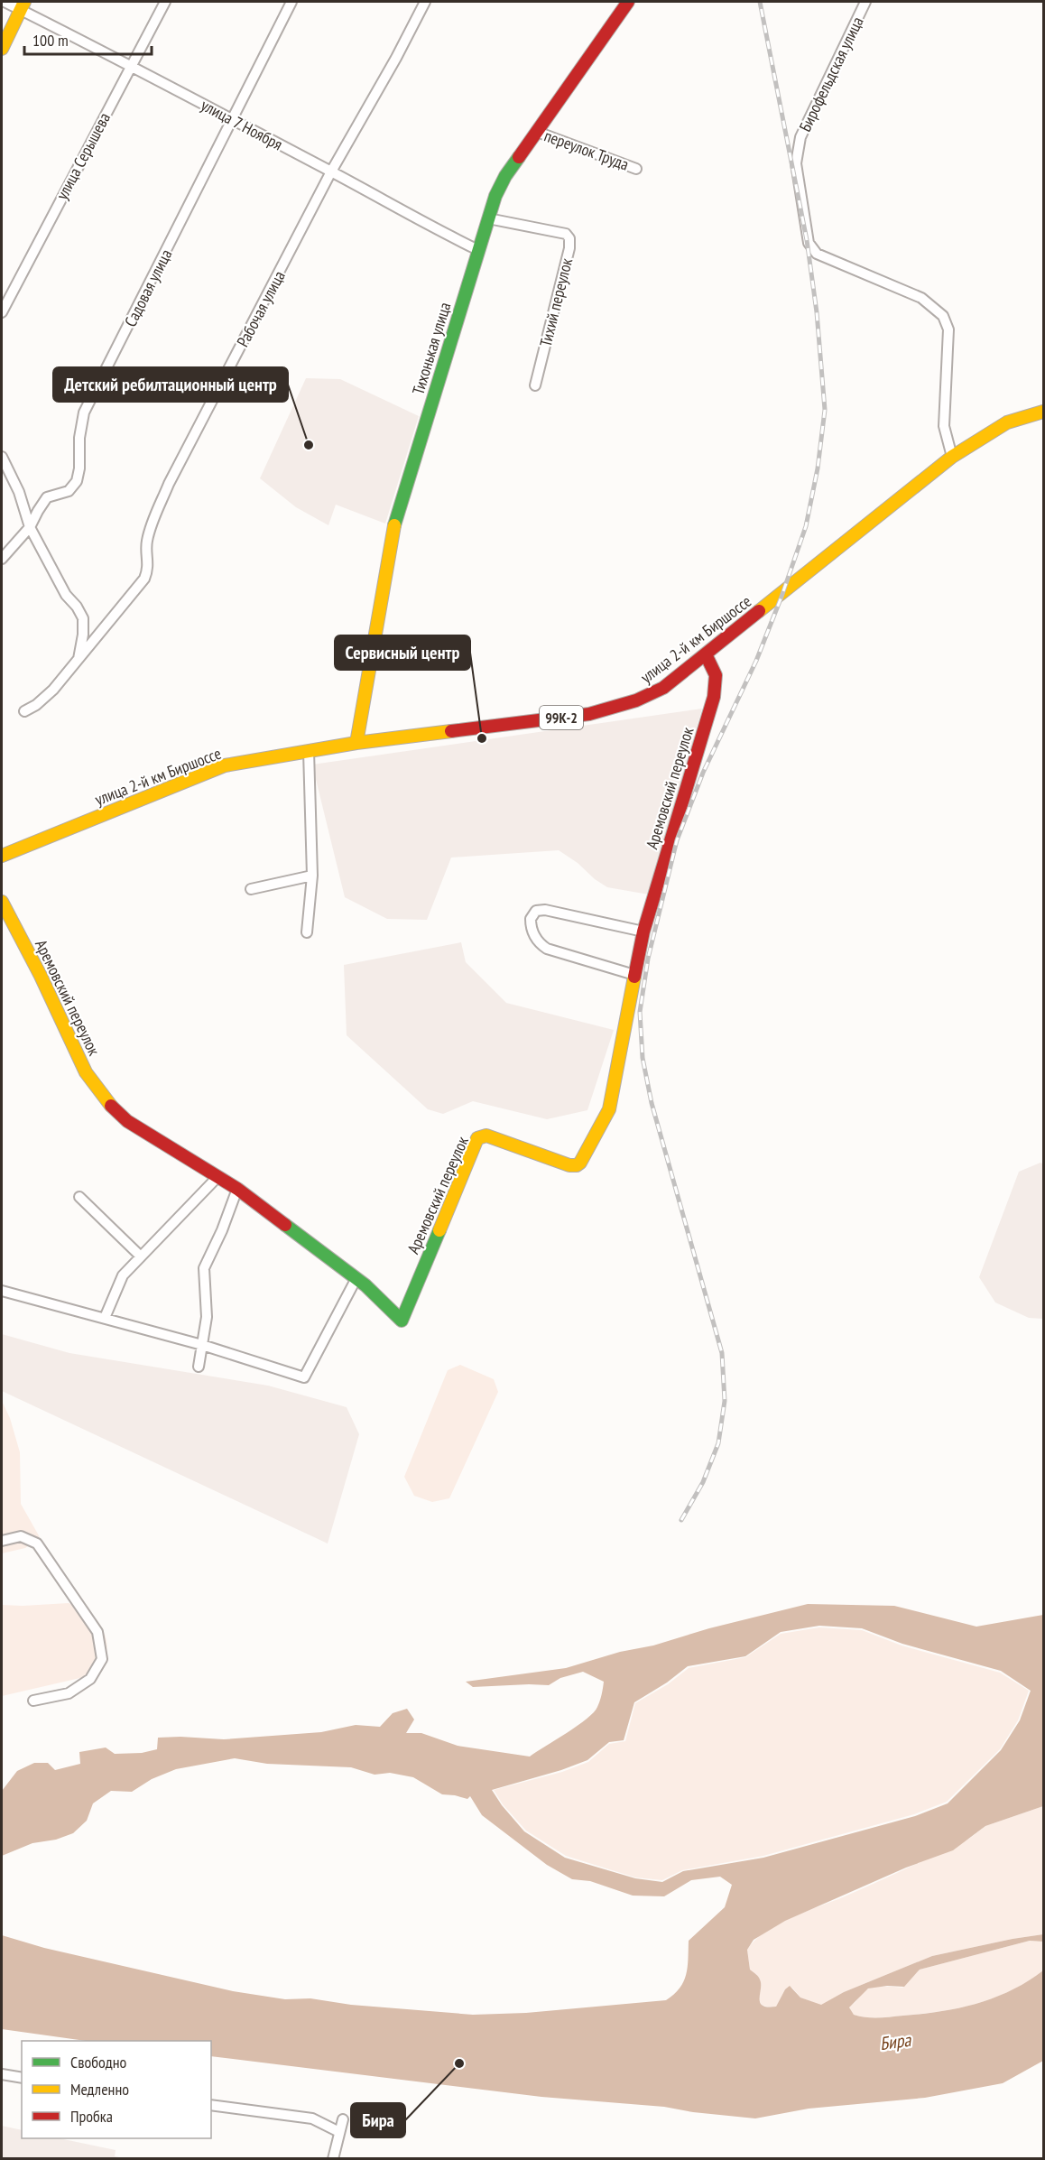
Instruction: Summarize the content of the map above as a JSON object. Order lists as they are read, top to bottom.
{
  "streets": {
    "street": [
      "Бирофельдская улица",
      "улица 7 Ноября",
      "переулок Труда",
      "улица Серышева",
      "Садовая улица",
      "Тихий переулок",
      "Рабочая улица",
      "Тихонькая улица",
      "улица 2-й км Биршоссе",
      "99К-2",
      "Аремовский переулок"
    ]
  },
  "crossings": [
    ["Бирофельдская улица", "улица 2-й км Биршоссе"],
    ["улица 7 Ноября", "улица Серышева"],
    ["улица 7 Ноября", "Садовая улица"],
    ["улица 7 Ноября", "Рабочая улица"],
    ["улица 7 Ноября", "Тихонькая улица"],
    ["переулок Труда", "Тихонькая улица"],
    ["Тихий переулок", "Тихонькая улица"],
    ["Тихонькая улица", "улица 2-й км Биршоссе"],
    ["улица 2-й км Биршоссе", "Аремовский переулок"]
  ],
  "water": ["Бира"],
  "places": ["Детский ребилтационный центр", "Сервисный центр", "Бира"],
  "legend": ["Свободно", "Медленно", "Пробка"],
  "scale_bar": "100 m"
}
